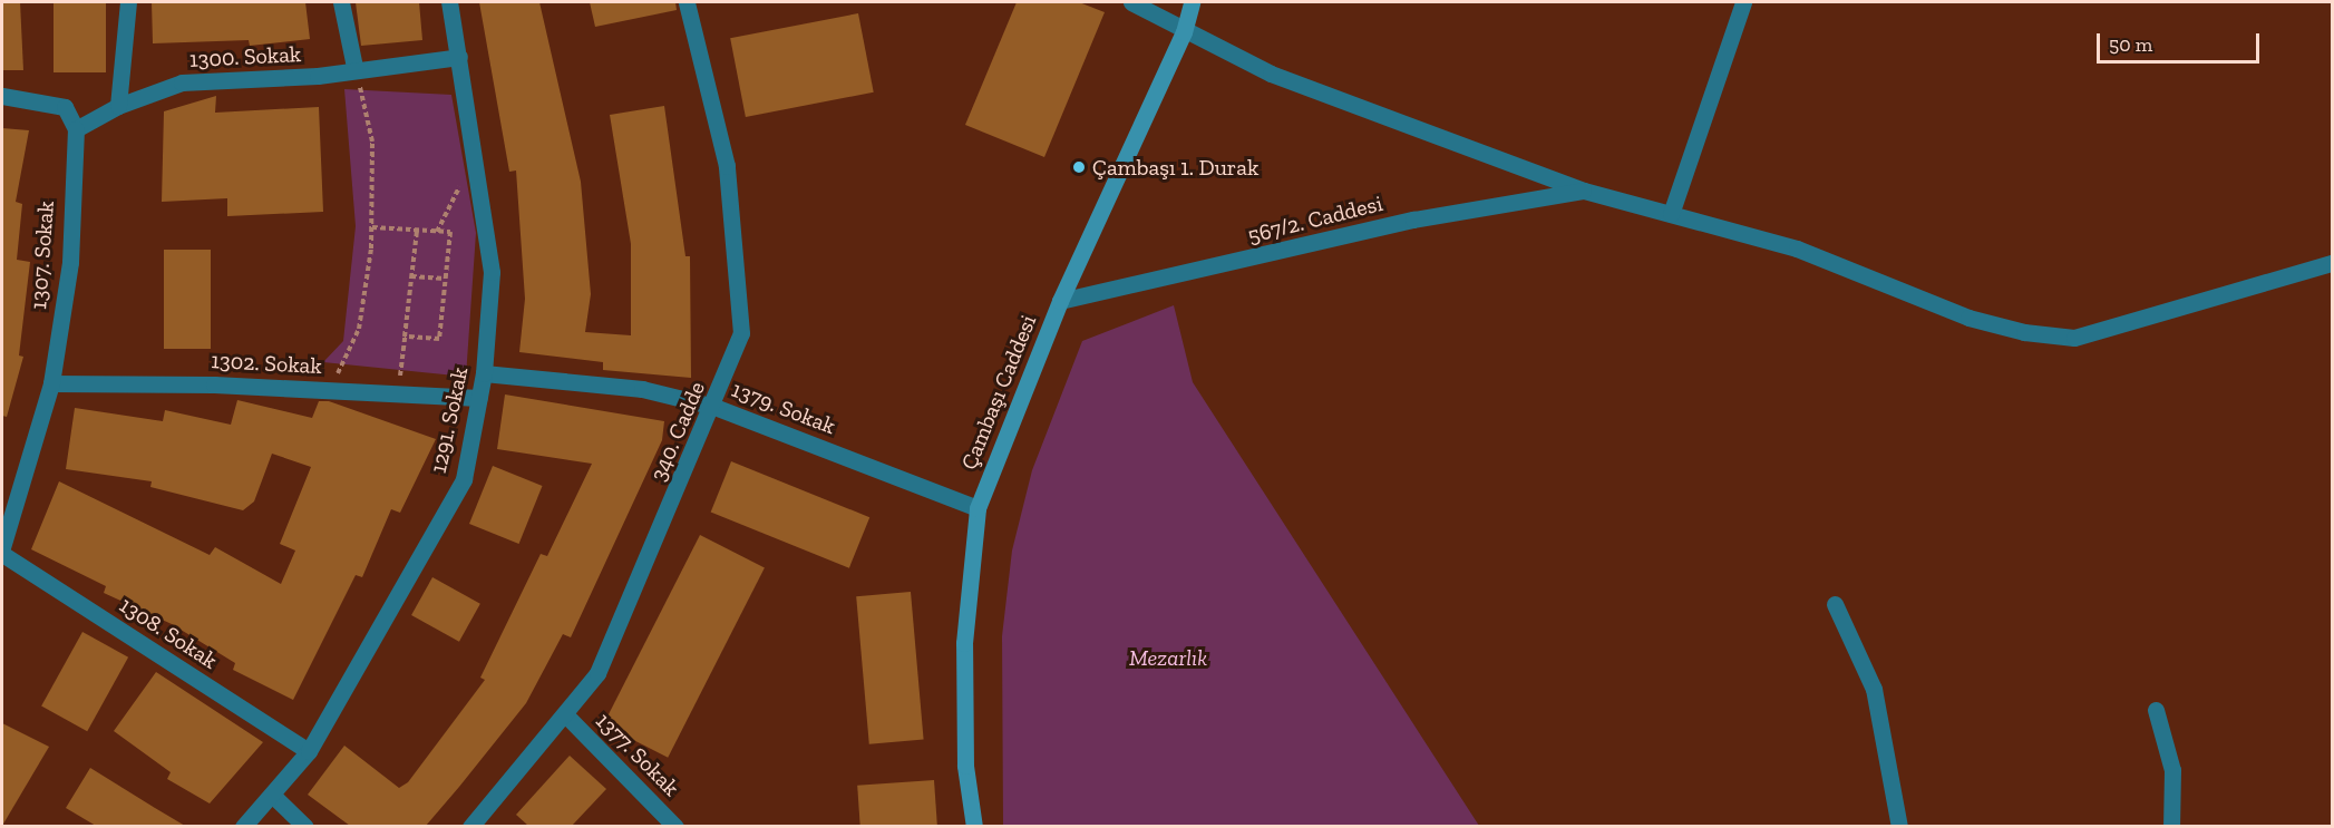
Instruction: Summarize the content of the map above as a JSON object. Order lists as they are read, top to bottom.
{
  "streets": {
    "main road": ["Çambaşı Caddesi"],
    "street": [
      "1300. Sokak",
      "567/2. Caddesi",
      "1307. Sokak",
      "1302. Sokak",
      "1379. Sokak",
      "1291. Sokak",
      "340. Cadde",
      "1308. Sokak",
      "1377. Sokak"
    ]
  },
  "crossings": [
    ["1300. Sokak", "1307. Sokak"],
    ["1300. Sokak", "1291. Sokak"],
    ["567/2. Caddesi", "Çambaşı Caddesi"],
    ["1307. Sokak", "1302. Sokak"],
    ["1302. Sokak", "1291. Sokak"],
    ["Çambaşı Caddesi", "1379. Sokak"],
    ["1379. Sokak", "1291. Sokak"],
    ["1379. Sokak", "340. Cadde"],
    ["1291. Sokak", "1308. Sokak"],
    ["340. Cadde", "1377. Sokak"]
  ],
  "parks": ["Mezarlık"],
  "places": ["Çambaşı 1. Durak"],
  "scale_bar": "50 m"
}
